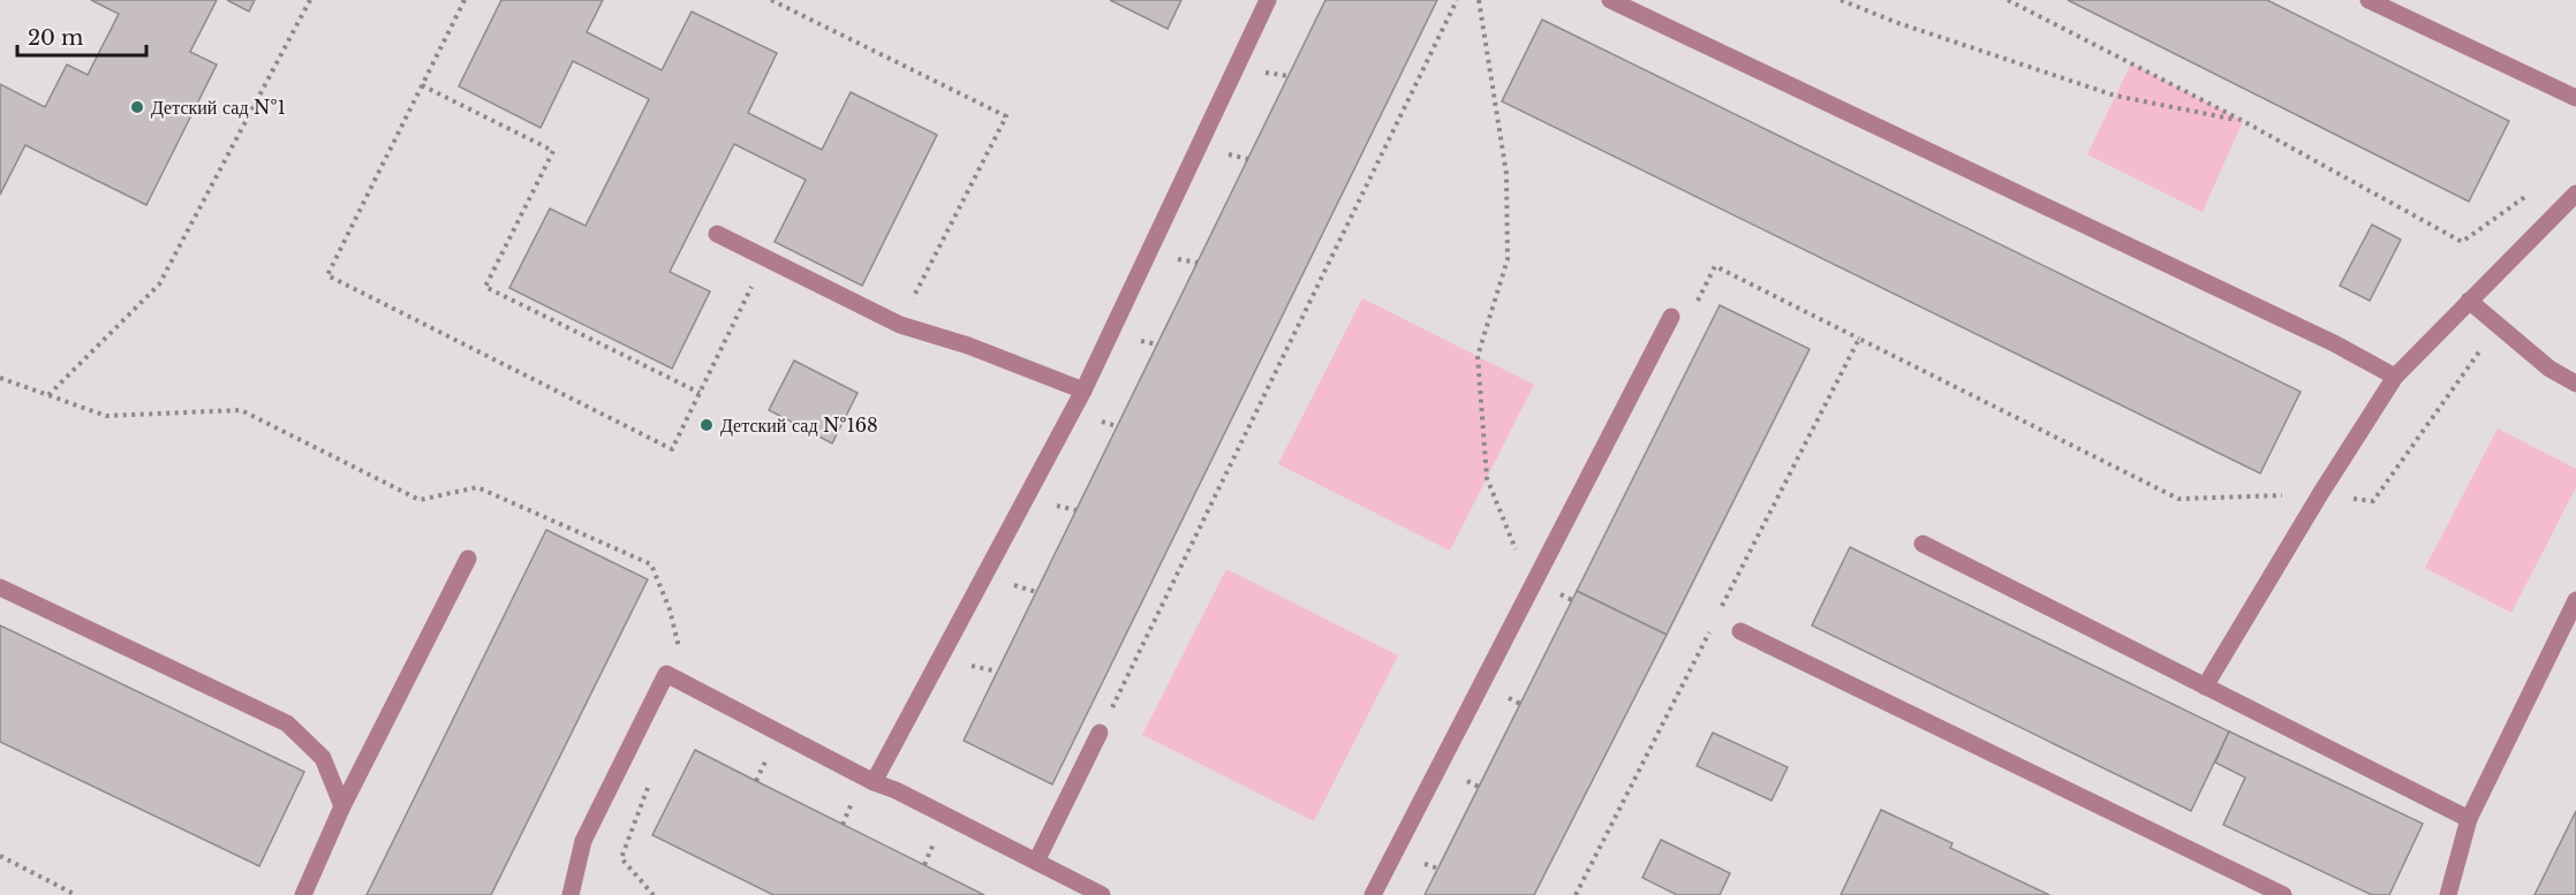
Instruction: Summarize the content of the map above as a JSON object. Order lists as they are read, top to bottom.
{
  "places": ["Детский сад №1", "Детский сад №168"],
  "scale_bar": "20 m"
}
